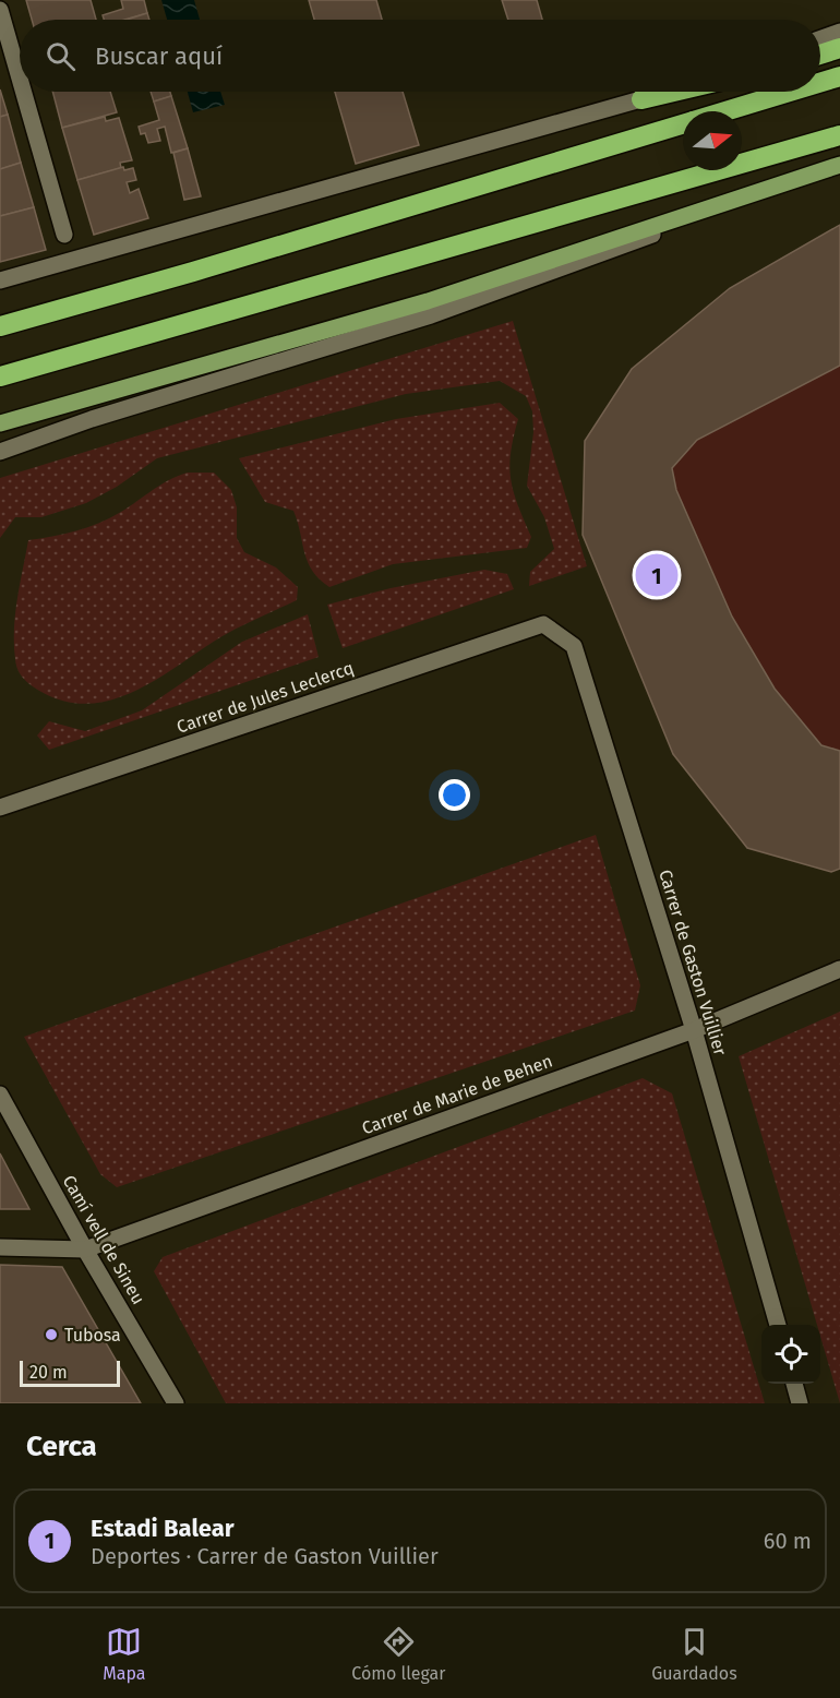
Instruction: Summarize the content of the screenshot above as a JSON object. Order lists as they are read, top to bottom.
{
  "streets": {
    "street": [
      "Carrer de Jules Leclercq",
      "Carrer de Gaston Vuillier",
      "Carrer de Marie de Behen",
      "Camí vell de Sineu"
    ]
  },
  "crossings": [
    ["Carrer de Jules Leclercq", "Carrer de Gaston Vuillier"],
    ["Carrer de Gaston Vuillier", "Carrer de Marie de Behen"],
    ["Carrer de Marie de Behen", "Camí vell de Sineu"]
  ],
  "places": ["Tubosa"],
  "scale_bar": "20 m",
  "north": "right",
  "page": {
    "search": "Buscar aquí",
    "pins": "1",
    "scale": "20 m",
    "heading": "Cerca",
    "list": [
      {
        "mark": "1",
        "name": "Estadi Balear",
        "note": "Deportes · Carrer de Gaston Vuillier",
        "value": "60 m"
      }
    ],
    "nav": ["Mapa", "Cómo llegar", "Guardados"]
  }
}
